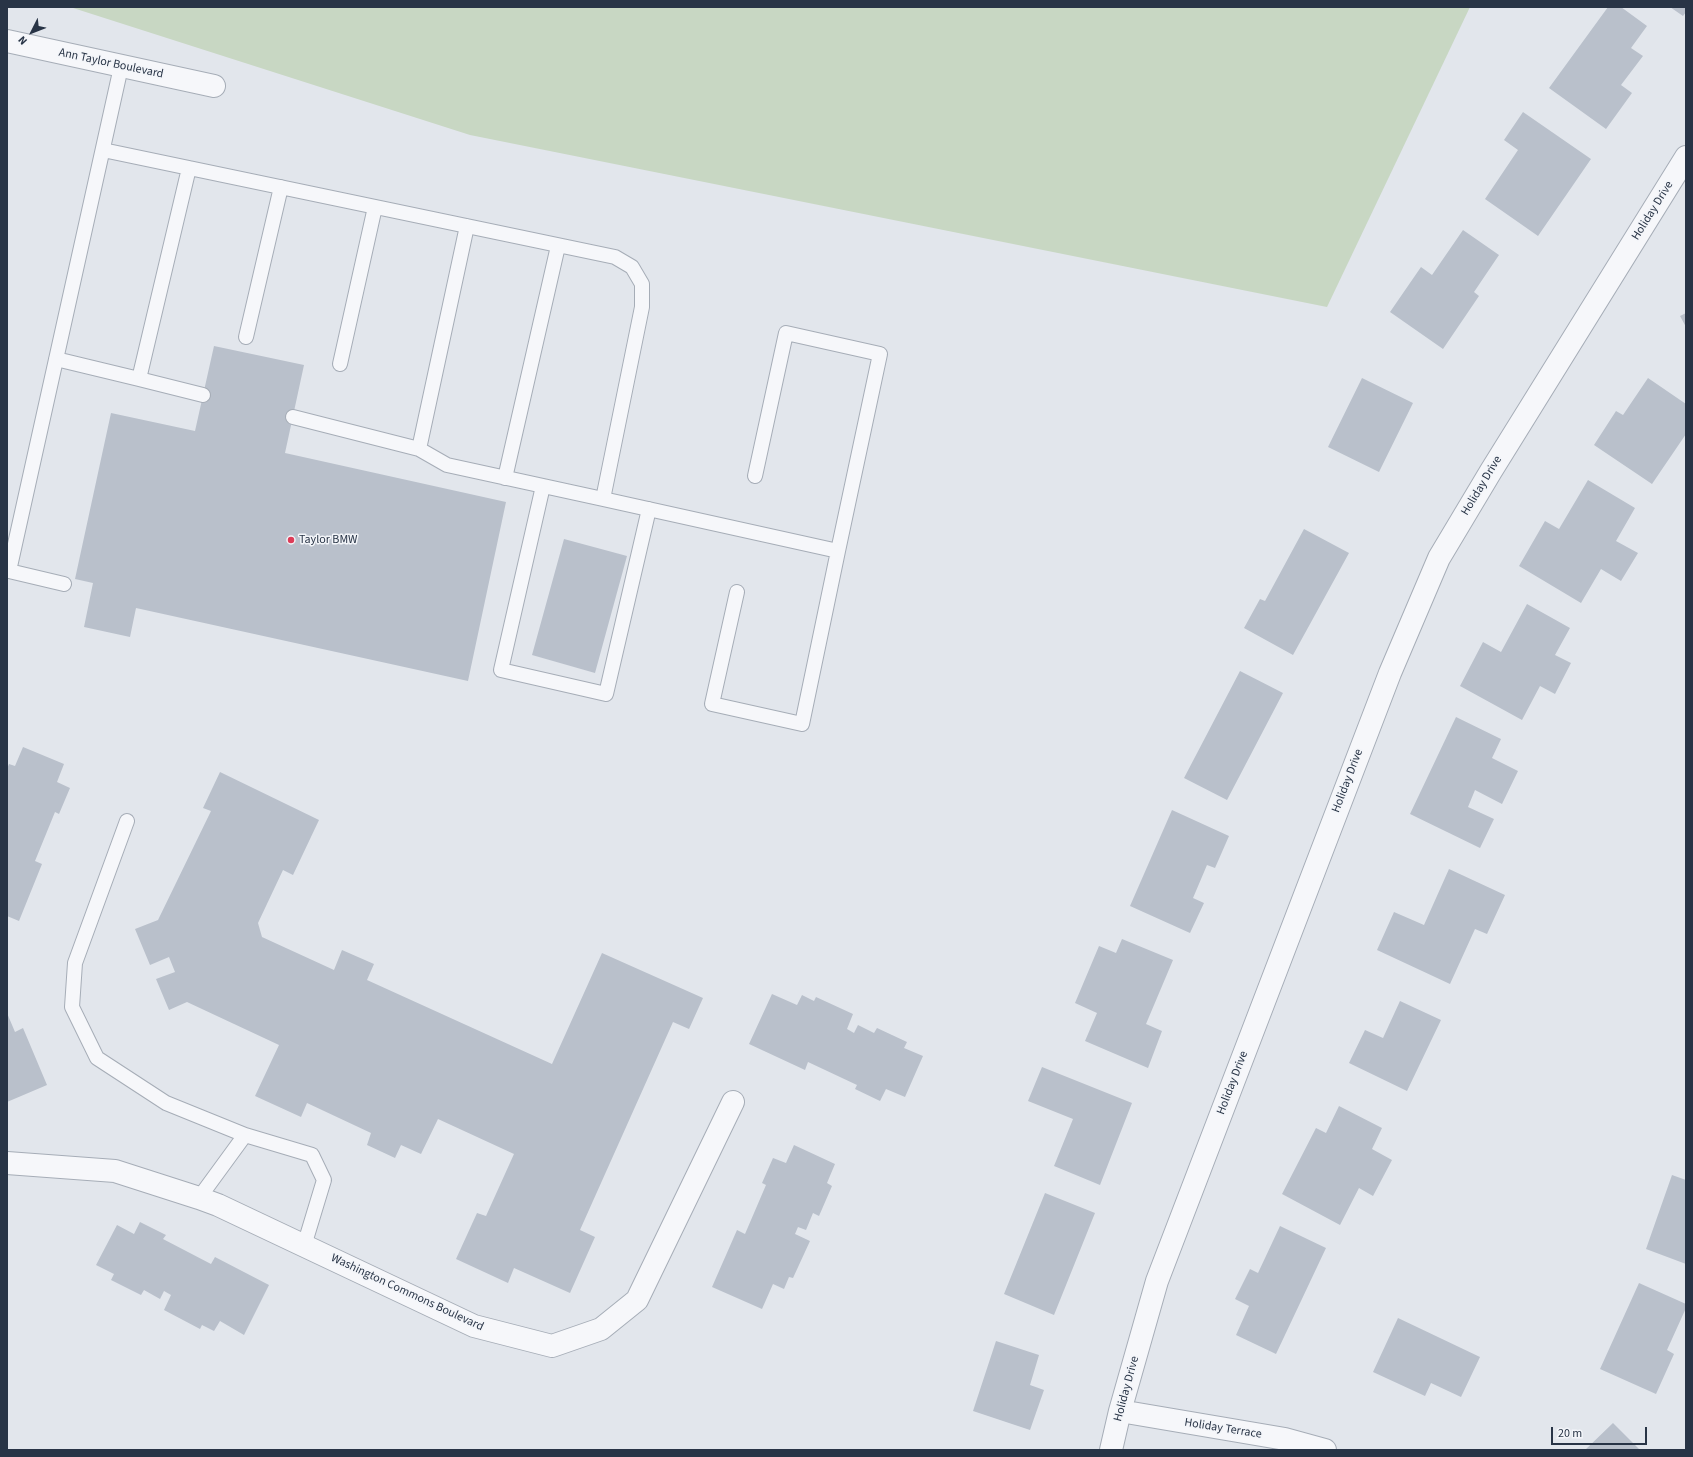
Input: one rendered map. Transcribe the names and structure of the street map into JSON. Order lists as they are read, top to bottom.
{
  "streets": {
    "street": [
      "Ann Taylor Boulevard",
      "Holiday Drive",
      "Washington Commons Boulevard",
      "Holiday Terrace"
    ]
  },
  "crossings": [
    ["Holiday Drive", "Holiday Terrace"]
  ],
  "places": ["Taylor BMW"],
  "scale_bar": "20 m",
  "north": "bottom left"
}
